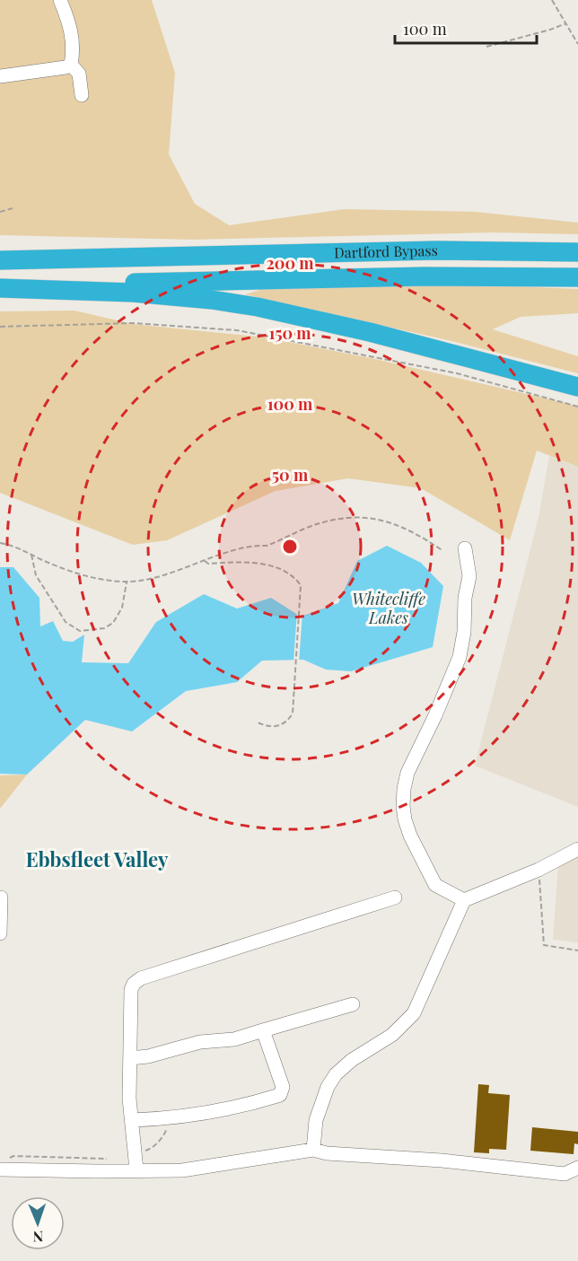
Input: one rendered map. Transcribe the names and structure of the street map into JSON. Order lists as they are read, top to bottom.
{
  "streets": {
    "highway": ["Dartford Bypass"]
  },
  "districts": ["Ebbsfleet Valley"],
  "water": ["Whitecliffe Lakes"],
  "scale_bar": "100 m",
  "north": "bottom",
  "rings": [
    "200 m",
    "150 m",
    "100 m",
    "50 m"
  ]
}
